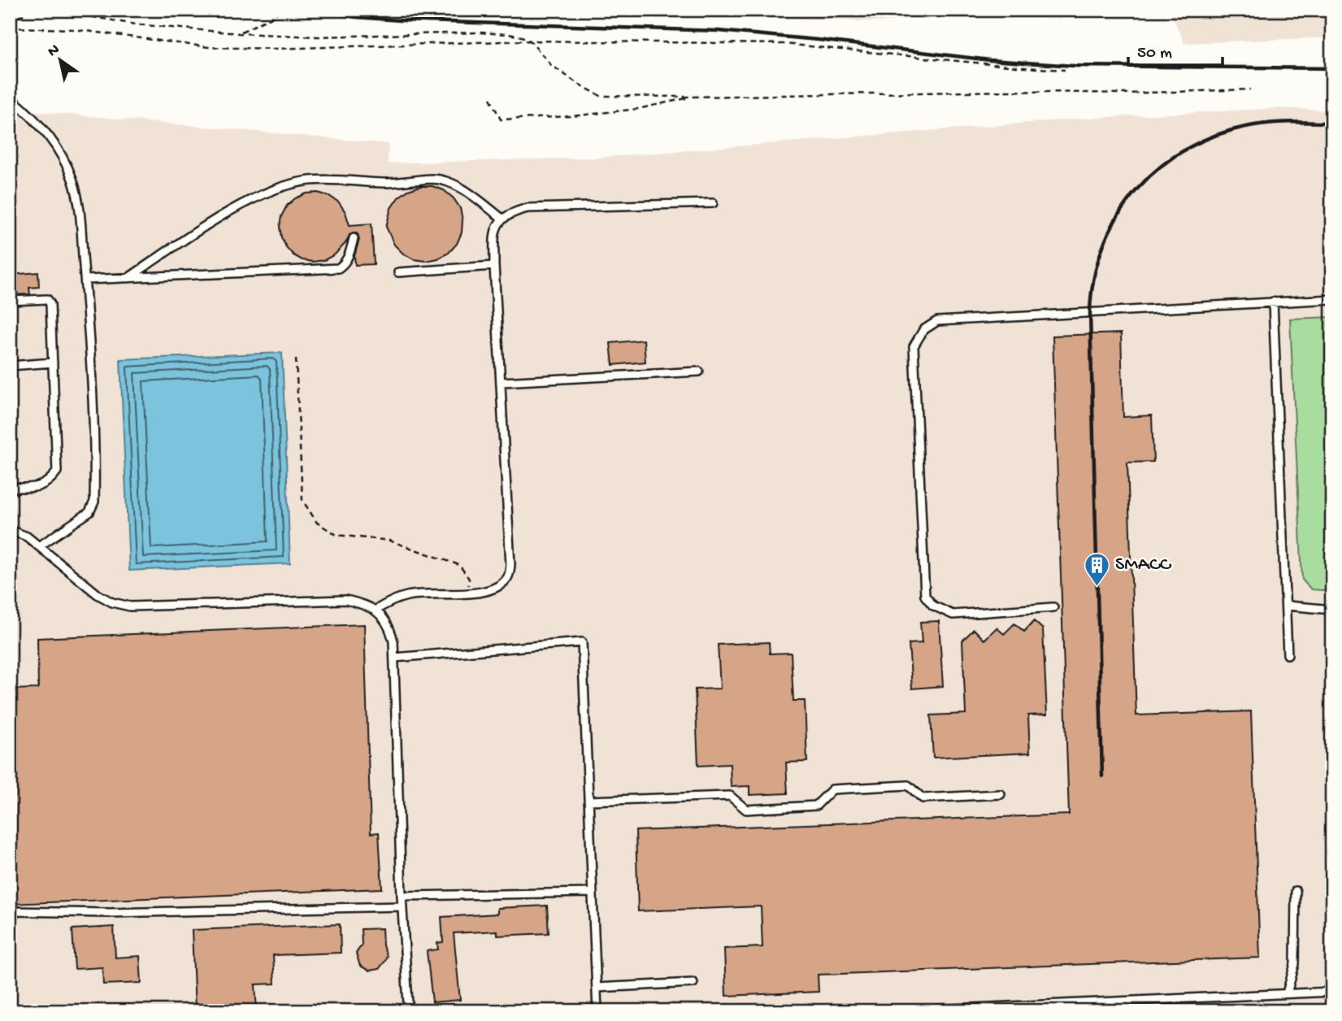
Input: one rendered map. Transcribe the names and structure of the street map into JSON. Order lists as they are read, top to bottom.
{
  "places": {
    "building": ["SMACC"]
  },
  "scale_bar": "50 m",
  "north": "top left"
}
